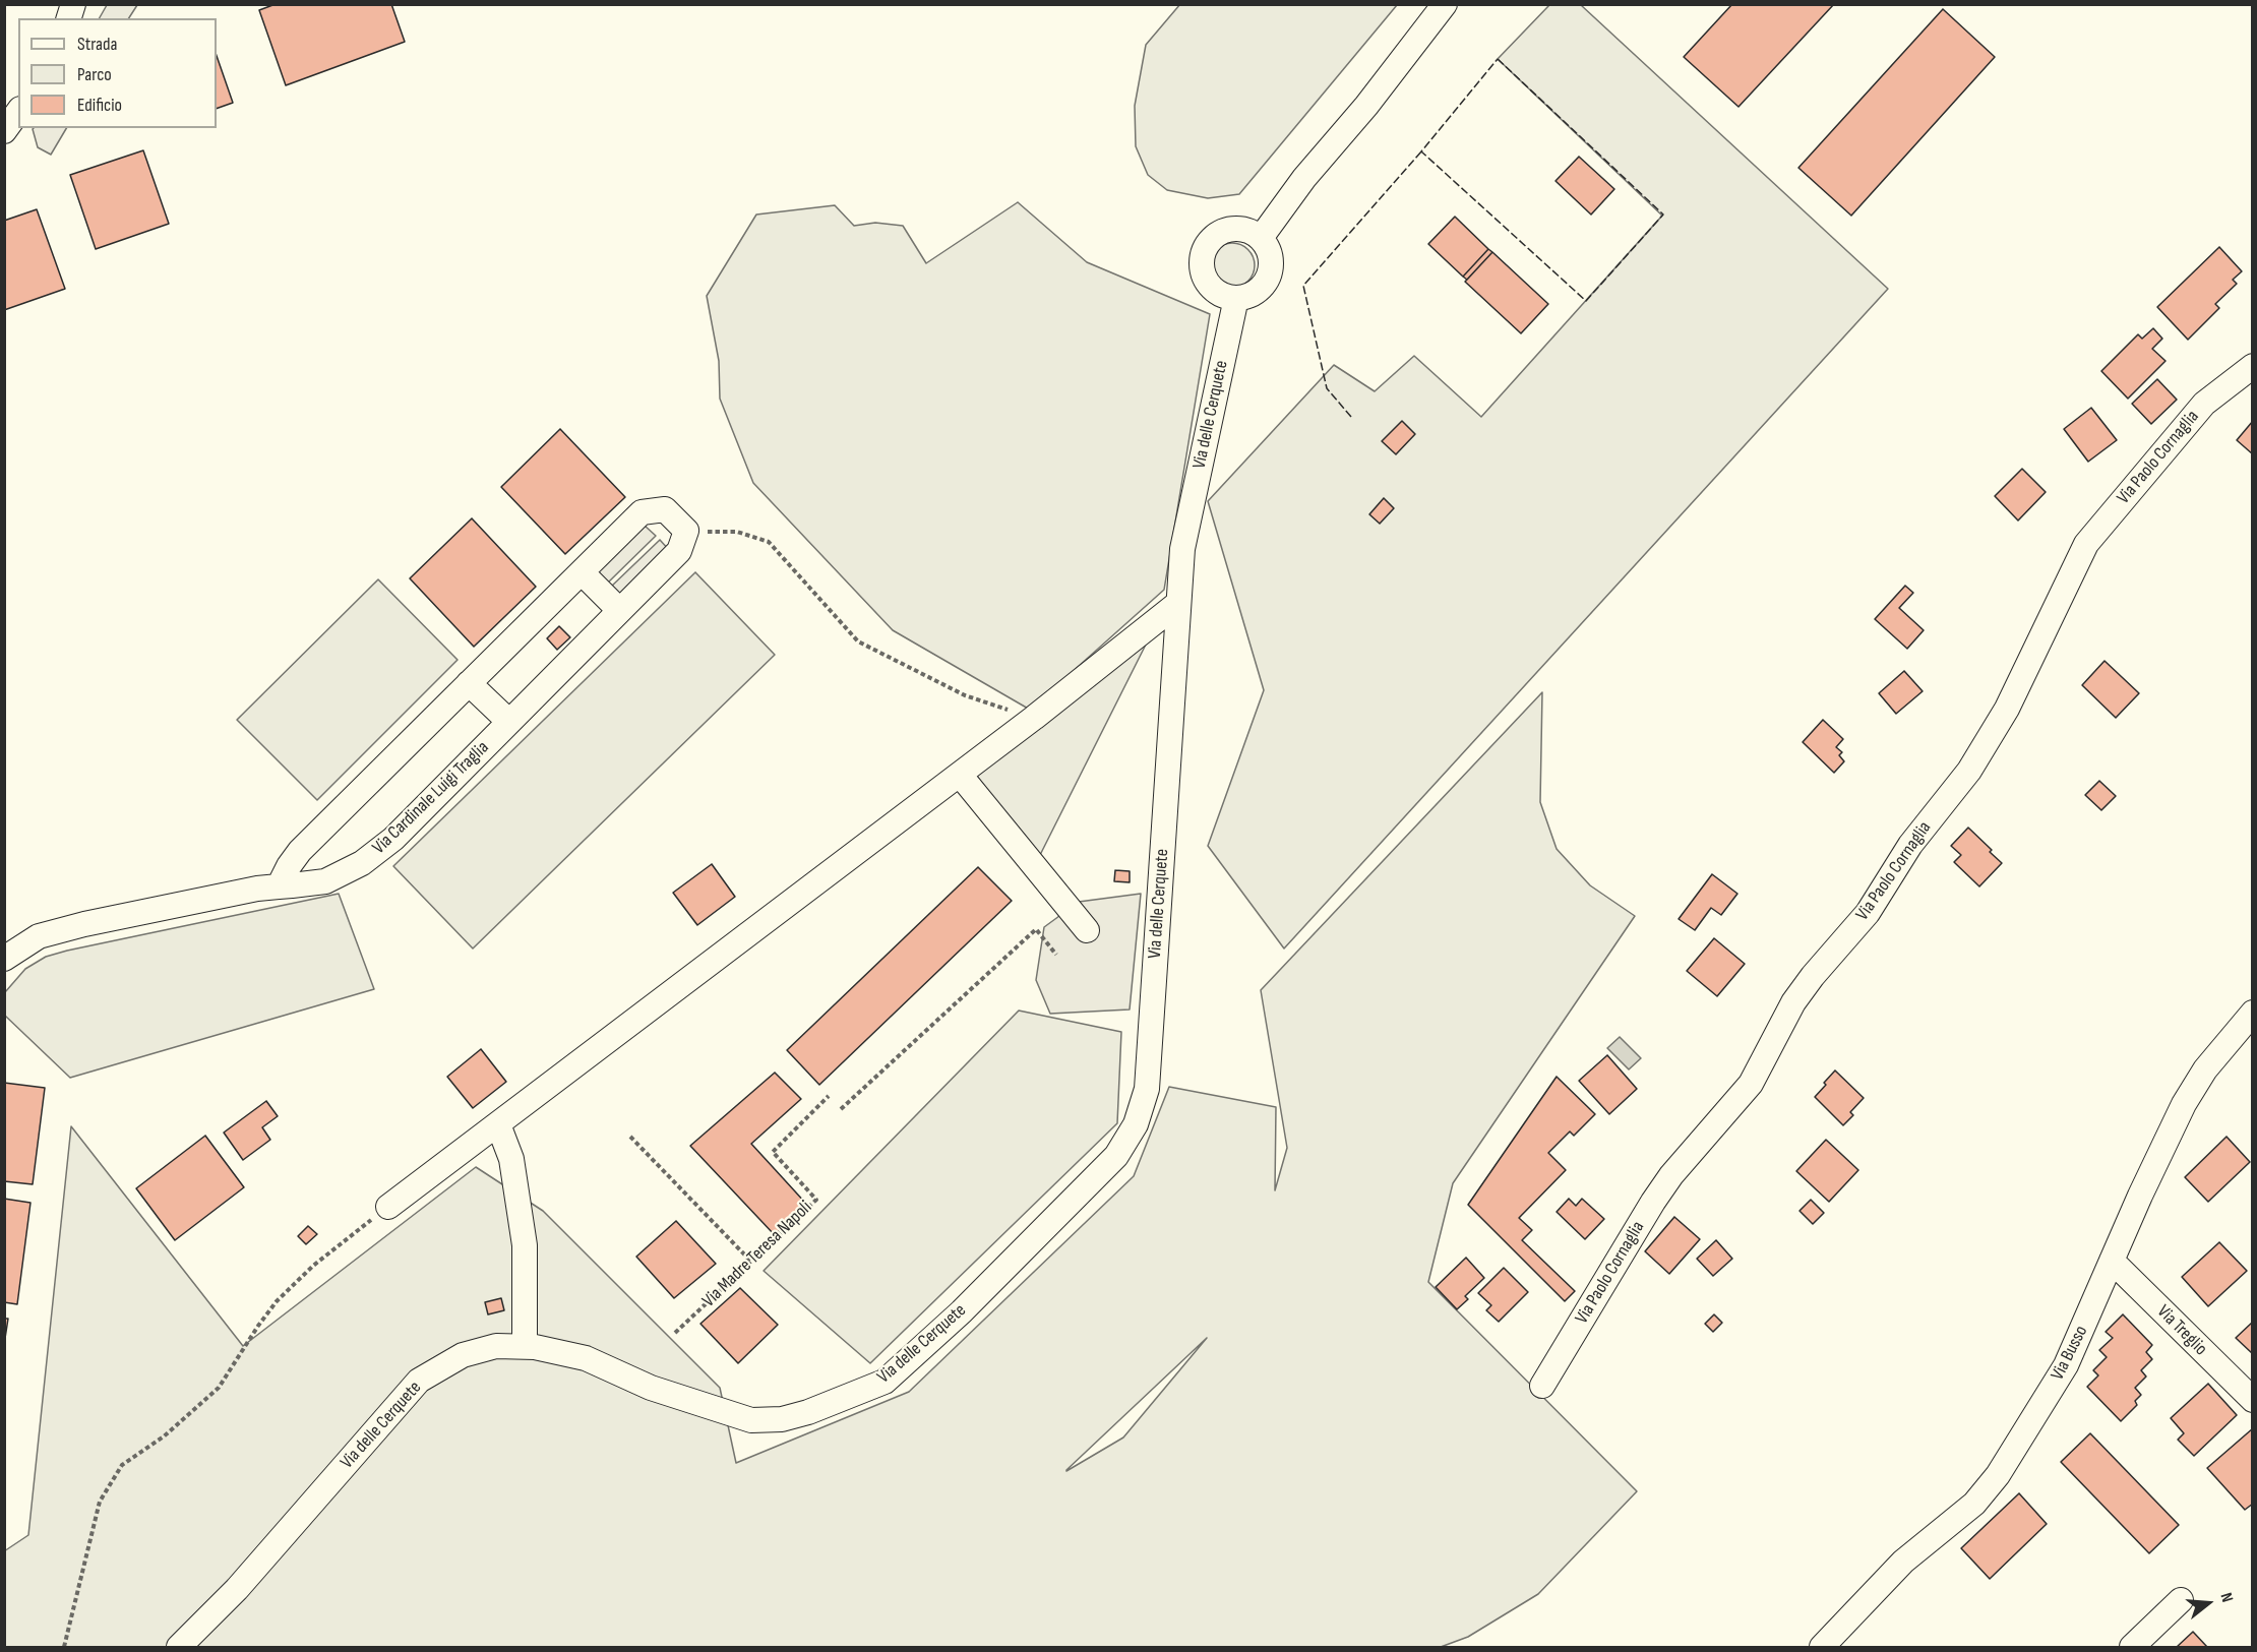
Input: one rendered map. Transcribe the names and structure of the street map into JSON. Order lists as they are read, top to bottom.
{
  "streets": {
    "street": [
      "Via delle Cerquete",
      "Via Paolo Cornaglia",
      "Via Cardinale Luigi Traglia",
      "Via Treglio",
      "Via Busso"
    ],
    "path": ["Via Madre Teresa Napoli"]
  },
  "crossings": [
    ["Via Treglio", "Via Busso"]
  ],
  "legend": ["Strada", "Parco", "Edificio"],
  "north": "right"
}
